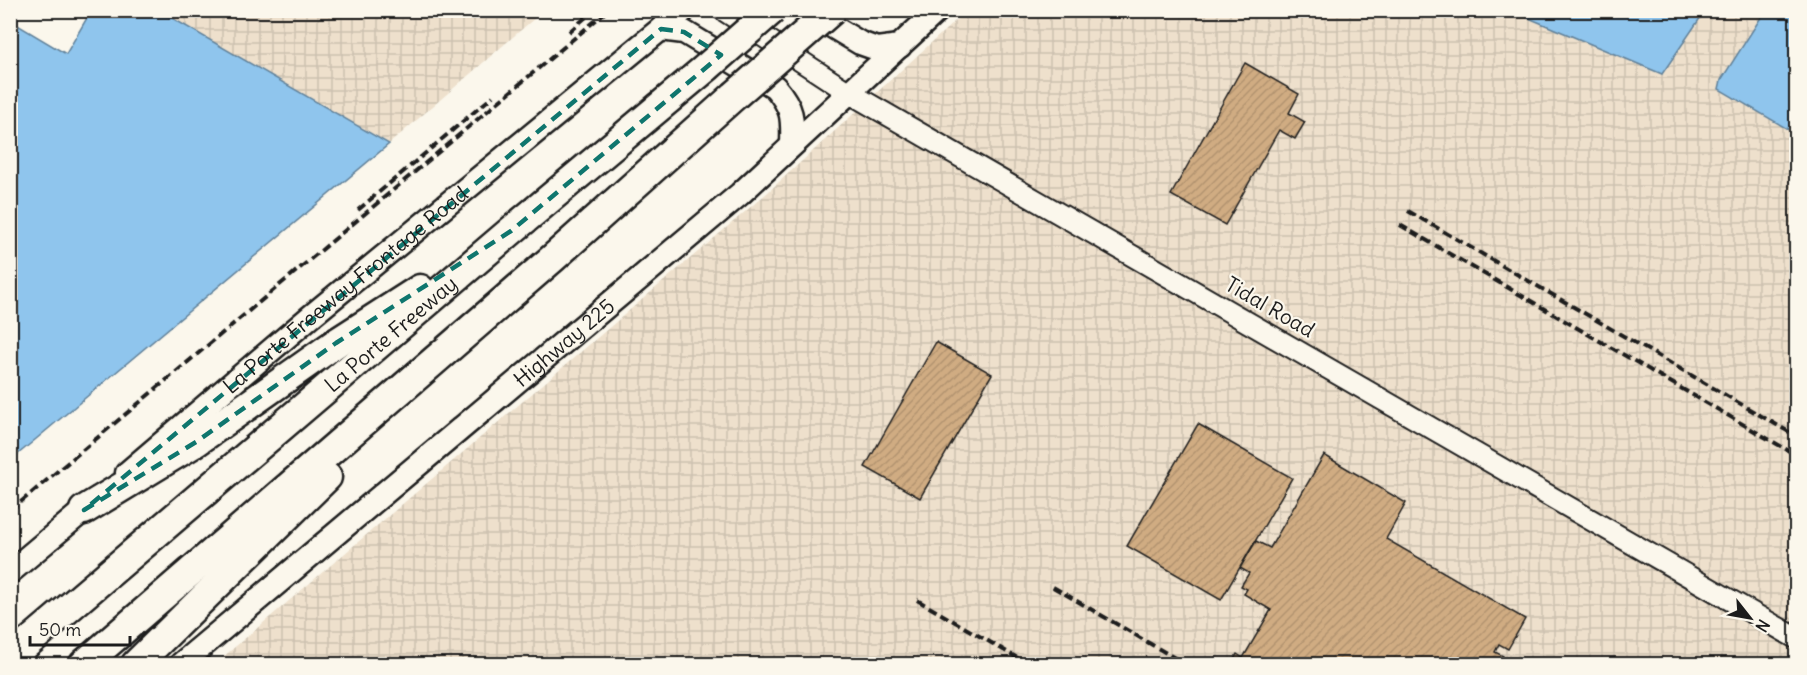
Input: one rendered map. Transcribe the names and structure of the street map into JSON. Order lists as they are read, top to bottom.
{
  "streets": {
    "highway": ["La Porte Freeway"],
    "main road": ["La Porte Freeway Frontage Road", "Highway 225"],
    "street": ["Tidal Road"]
  },
  "crossings": [
    ["Tidal Road", "Highway 225"]
  ],
  "scale_bar": "50 m",
  "north": "bottom right"
}
